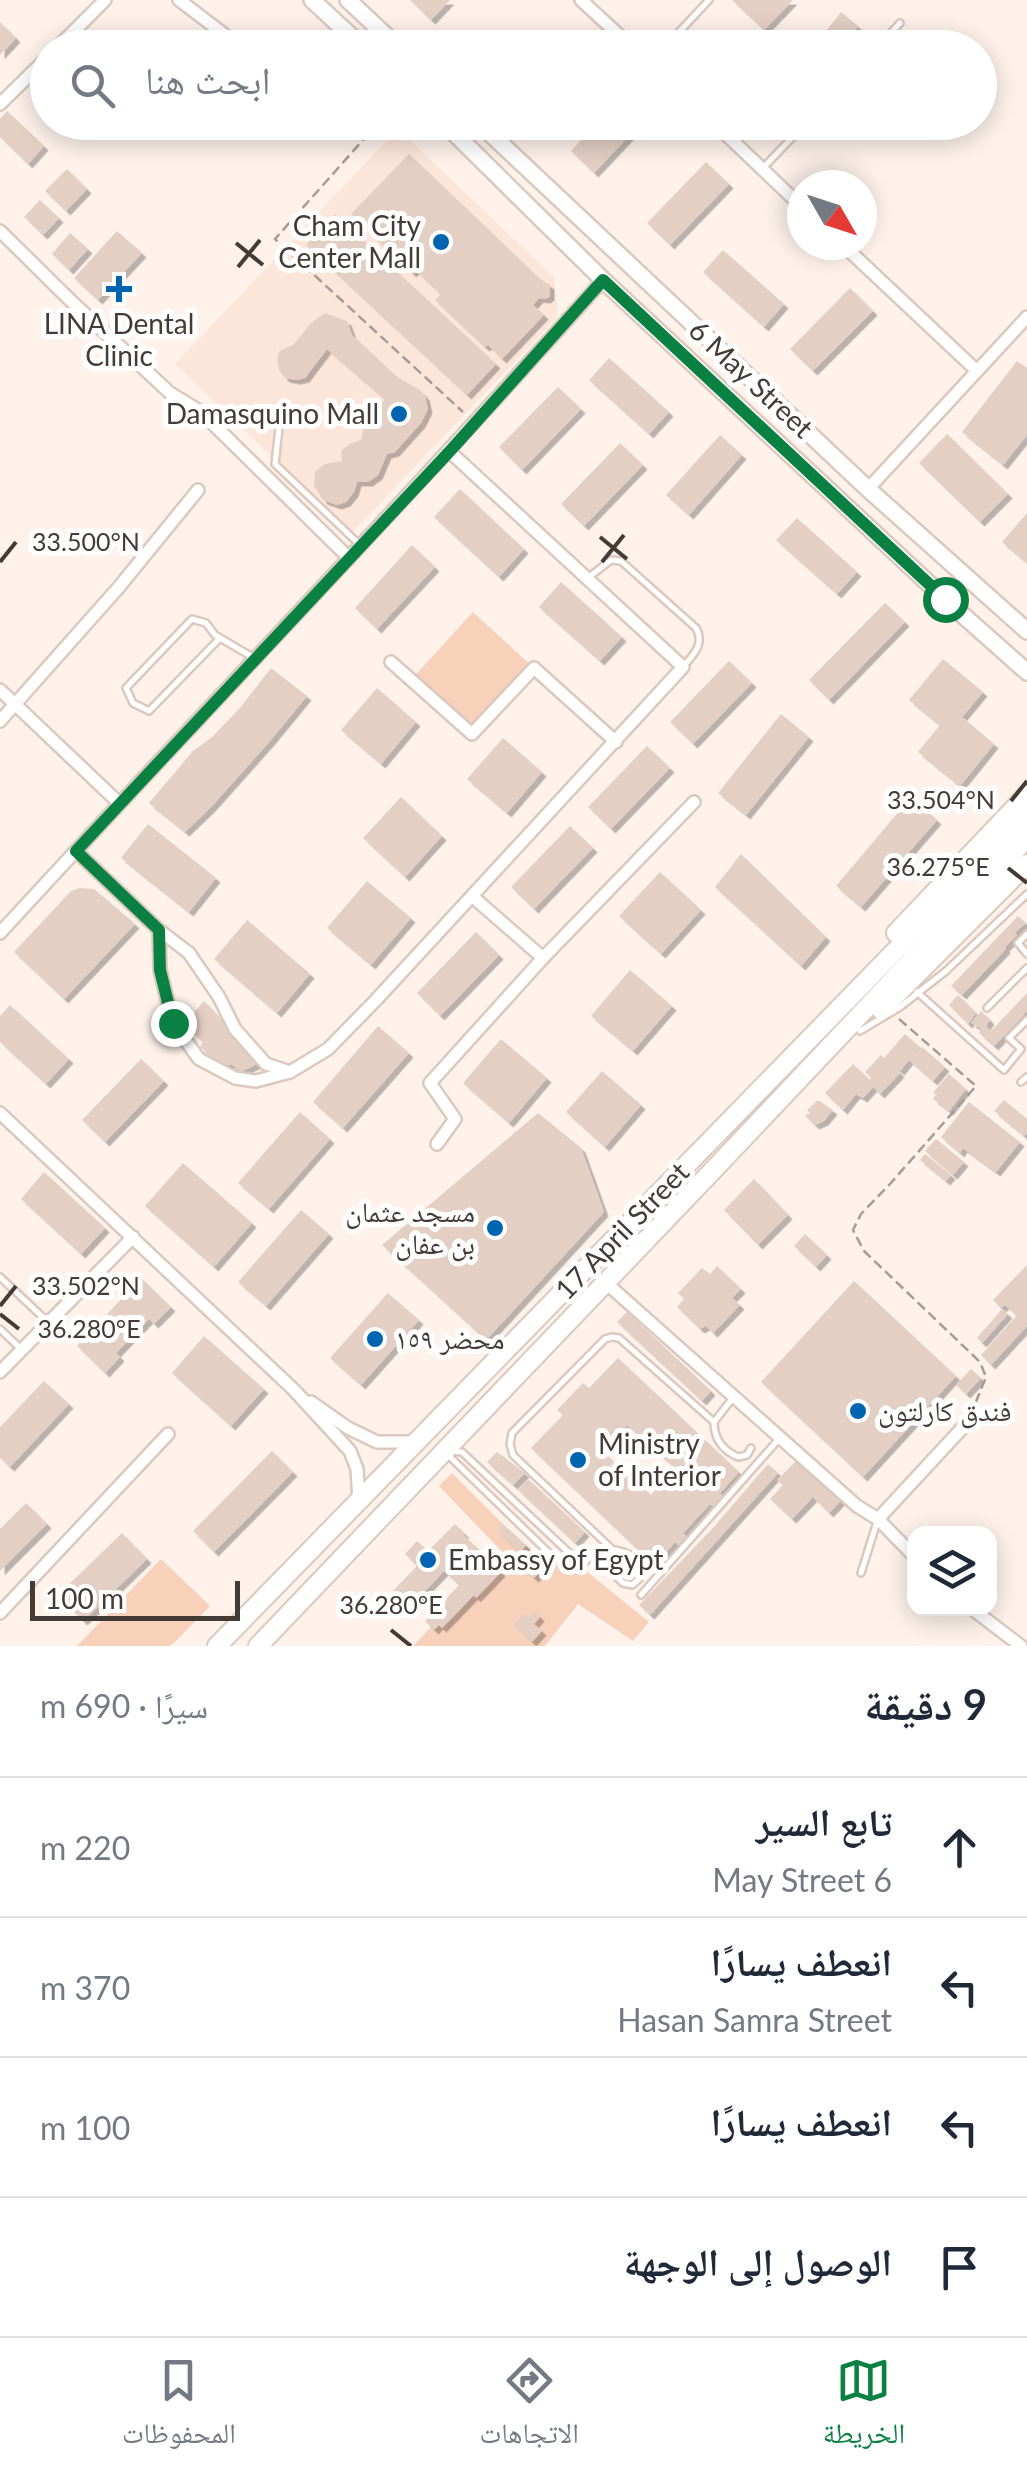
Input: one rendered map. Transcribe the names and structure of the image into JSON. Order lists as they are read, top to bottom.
{
  "streets": {
    "main road": ["6 May Street", "17 April Street"]
  },
  "places": {
    "other": [
      "Cham City Center Mall",
      "Damasquino Mall",
      "مسجد عثمان بن عفان",
      "محضر ١٥٩",
      "فندق كارلتون",
      "Ministry of Interior",
      "Embassy of Egypt"
    ],
    "health": ["LINA Dental Clinic"]
  },
  "scale_bar": "100 m",
  "north": "bottom right",
  "page": {
    "search": "ابحث هنا",
    "scale": "100 m",
    "heading": ["9 دقيقة", "سيرًا · 690 m"],
    "list": [
      ["تابع السير", "6 May Street", "220 m"],
      ["انعطف يسارًا", "Hasan Samra Street", "370 m"],
      ["انعطف يسارًا", "100 m"],
      "الوصول إلى الوجهة"
    ],
    "nav": ["الخريطة", "الاتجاهات", "المحفوظات"]
  },
  "coordinates": [
    "33.500°N",
    "33.504°N",
    "36.275°E",
    "33.502°N",
    "36.280°E"
  ]
}
